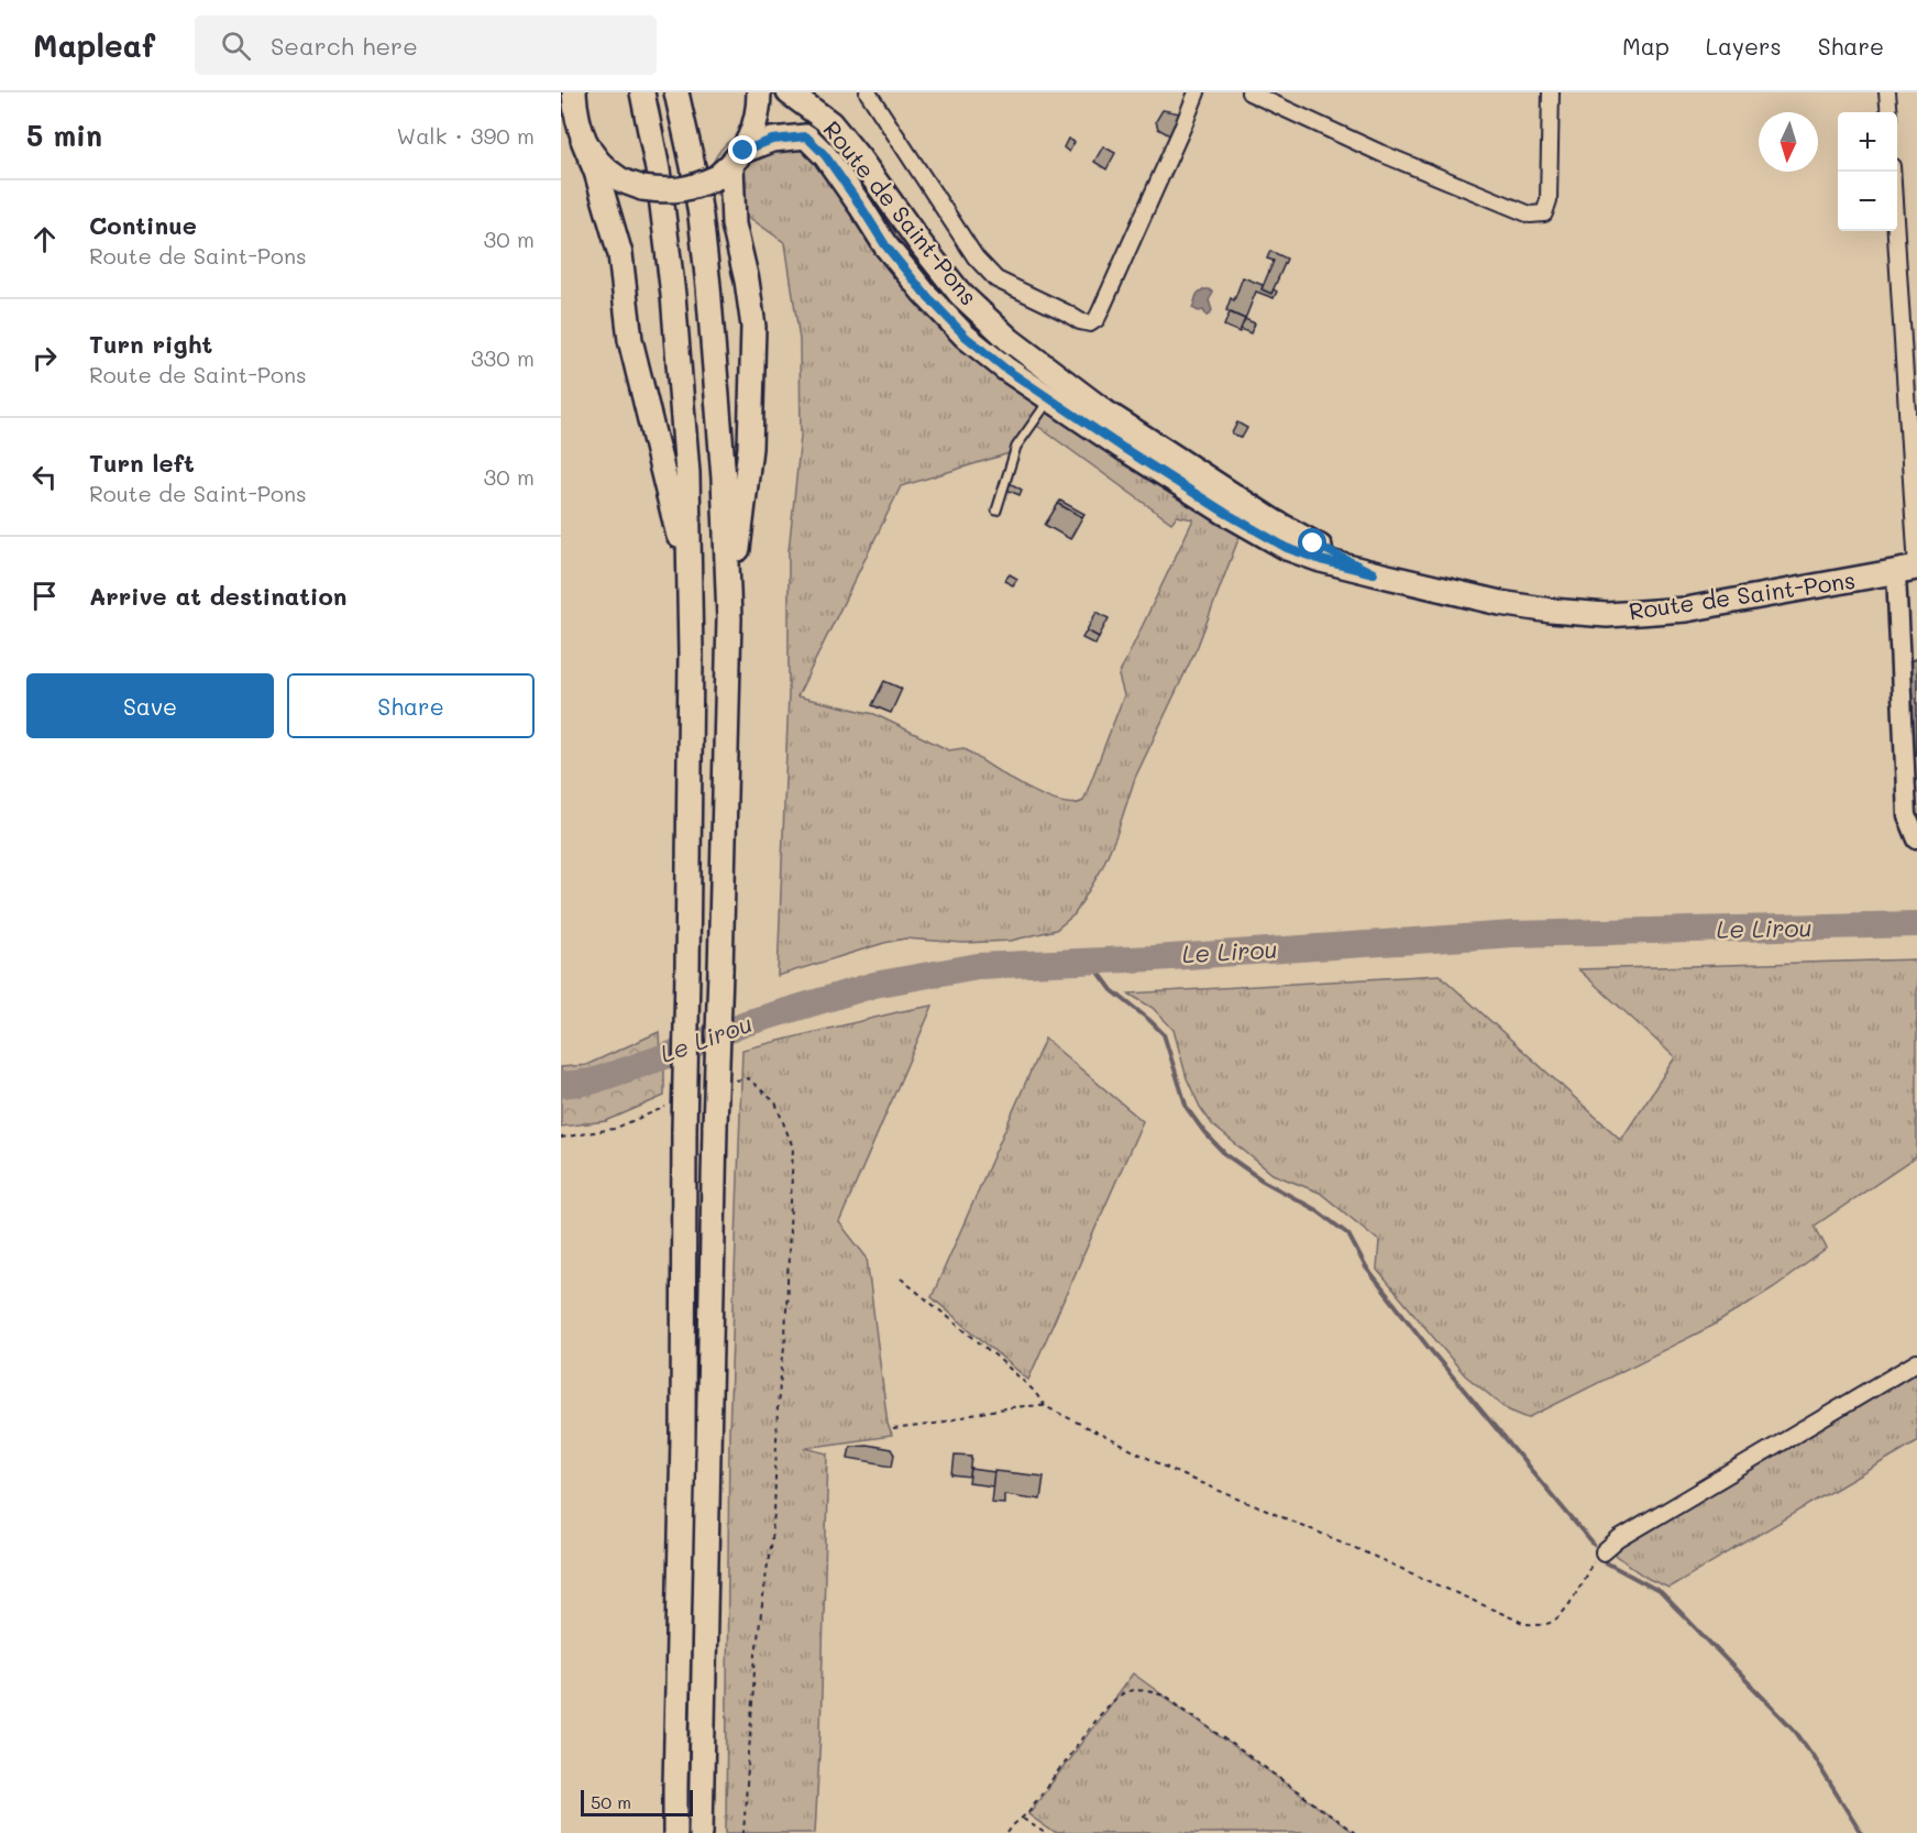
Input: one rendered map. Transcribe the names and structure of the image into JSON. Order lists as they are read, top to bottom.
{
  "streets": {
    "main road": ["Route de Saint-Pons"]
  },
  "water": ["Le Lirou"],
  "scale_bar": "50 m",
  "north": "bottom",
  "page": {
    "header": "Mapleaf",
    "search": "Search here",
    "nav": ["Map", "Layers", "Share"],
    "heading": ["5 min", "Walk · 390 m"],
    "map_buttons": ["+", "−"],
    "list": [
      ["Continue", "Route de Saint-Pons", "30 m"],
      ["Turn right", "Route de Saint-Pons", "330 m"],
      ["Turn left", "Route de Saint-Pons", "30 m"],
      "Arrive at destination"
    ],
    "buttons": ["Save", "Share"],
    "scale": "50 m"
  }
}
